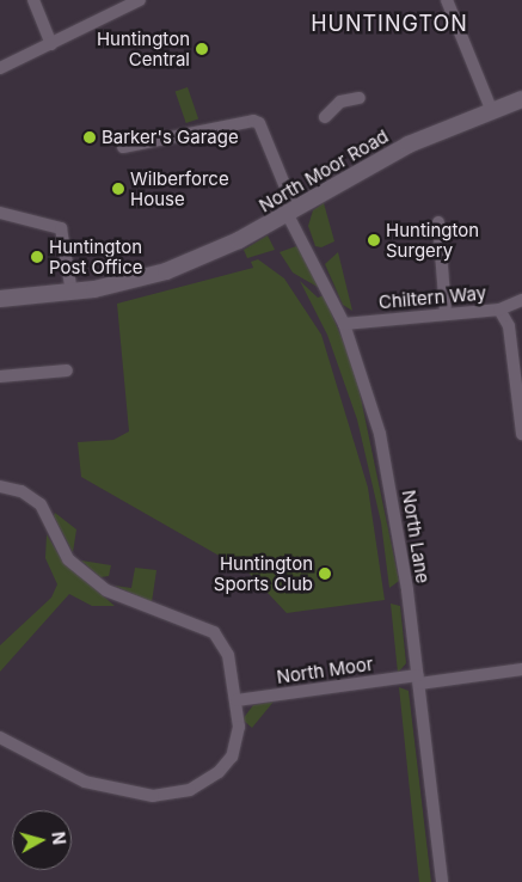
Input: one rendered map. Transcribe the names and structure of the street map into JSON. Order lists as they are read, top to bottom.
{
  "streets": {
    "street": [
      "North Moor Road",
      "Chiltern Way",
      "North Lane",
      "North Moor"
    ]
  },
  "crossings": [
    ["North Moor Road", "North Lane"],
    ["Chiltern Way", "North Lane"],
    ["North Lane", "North Moor"]
  ],
  "districts": ["HUNTINGTON"],
  "places": [
    "Huntington Central",
    "Barker's Garage",
    "Wilberforce House",
    "Huntington Surgery",
    "Huntington Post Office",
    "Huntington Sports Club"
  ],
  "north": "right"
}
